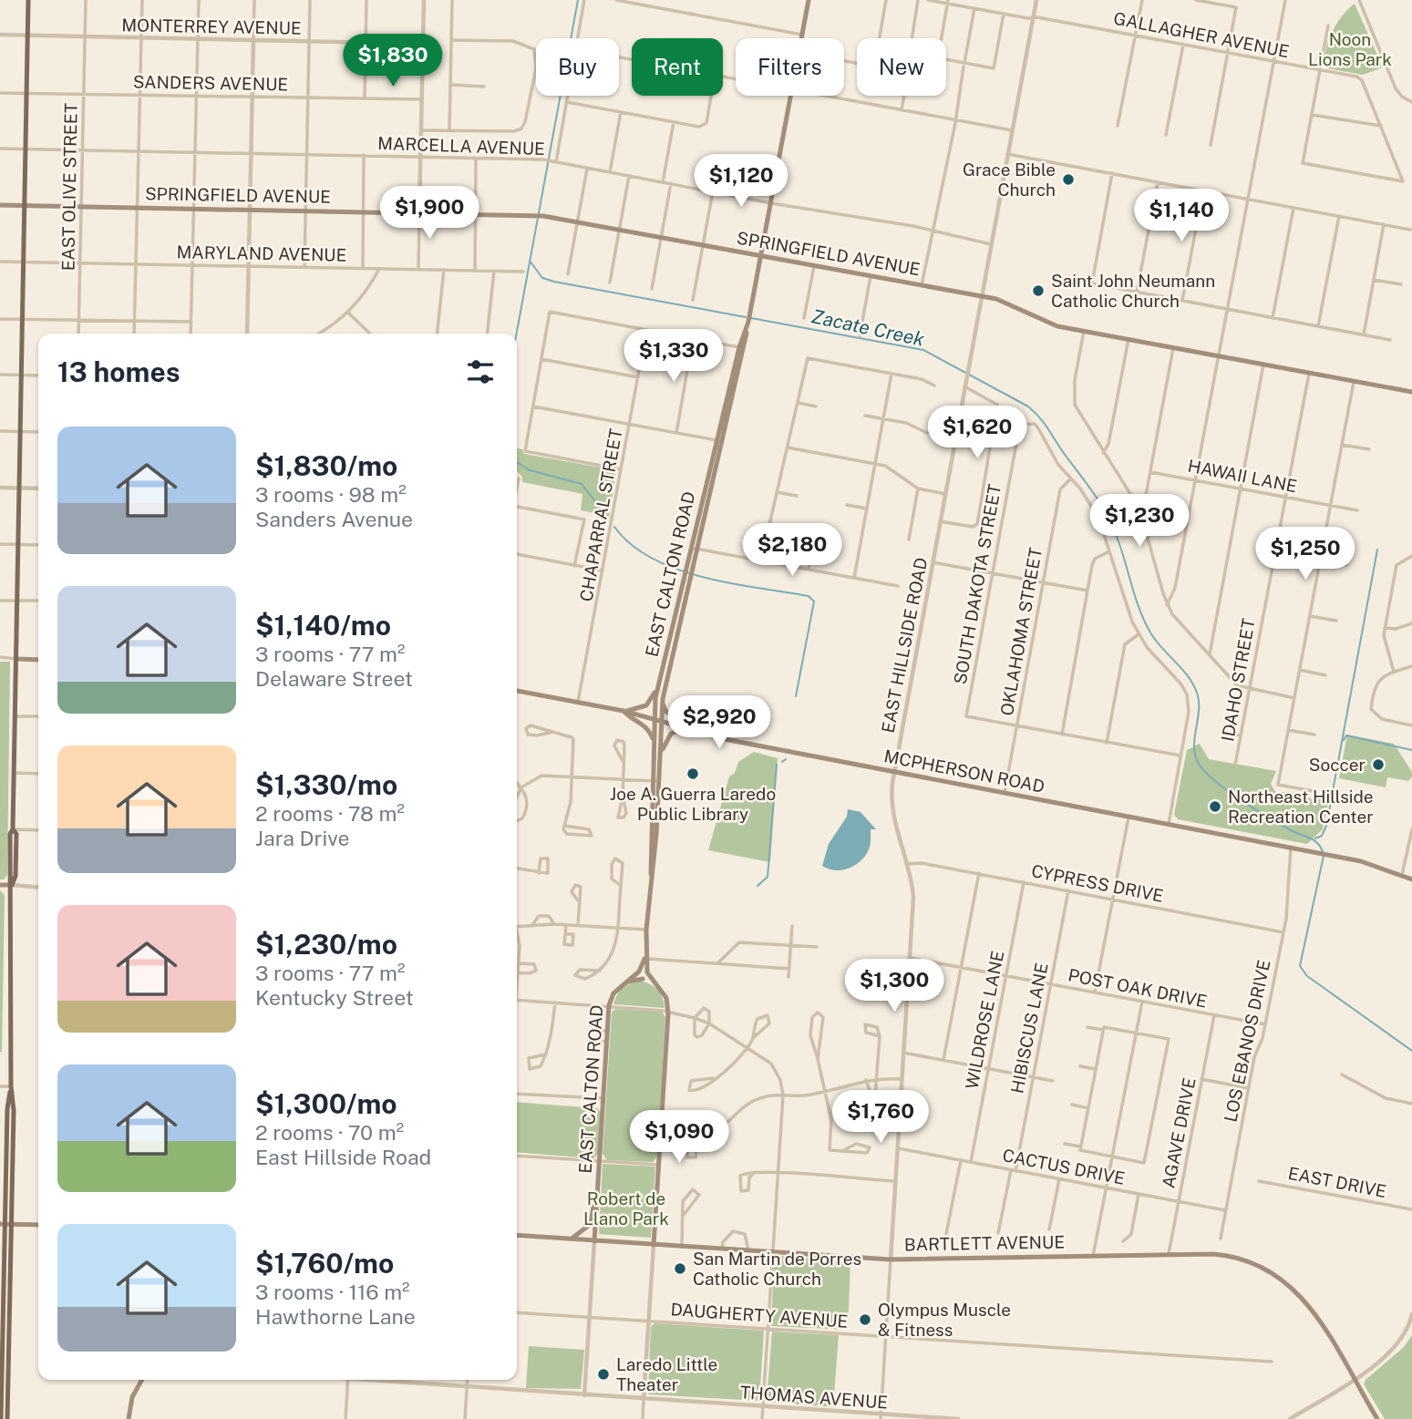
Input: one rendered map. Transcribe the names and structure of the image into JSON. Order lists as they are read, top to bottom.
{
  "streets": {
    "main road": [
      "SPRINGFIELD AVENUE",
      "EAST CALTON ROAD",
      "MCPHERSON ROAD",
      "BARTLETT AVENUE"
    ],
    "street": [
      "MONTERREY AVENUE",
      "GALLAGHER AVENUE",
      "SANDERS AVENUE",
      "MARCELLA AVENUE",
      "EAST OLIVE STREET",
      "MARYLAND AVENUE",
      "HAWAII LANE",
      "CHAPARRAL STREET",
      "SOUTH DAKOTA STREET",
      "OKLAHOMA STREET",
      "EAST HILLSIDE ROAD",
      "IDAHO STREET",
      "CYPRESS DRIVE",
      "POST OAK DRIVE",
      "WILDROSE LANE",
      "HIBISCUS LANE",
      "LOS EBANOS DRIVE",
      "AGAVE DRIVE",
      "CACTUS DRIVE",
      "EAST DRIVE",
      "DAUGHERTY AVENUE",
      "THOMAS AVENUE"
    ]
  },
  "crossings": [
    ["MONTERREY AVENUE", "EAST OLIVE STREET"],
    ["GALLAGHER AVENUE", "EAST HILLSIDE ROAD"],
    ["SANDERS AVENUE", "EAST OLIVE STREET"],
    ["MARCELLA AVENUE", "EAST OLIVE STREET"],
    ["MARCELLA AVENUE", "EAST CALTON ROAD"],
    ["MARCELLA AVENUE", "EAST HILLSIDE ROAD"],
    ["EAST OLIVE STREET", "SPRINGFIELD AVENUE"],
    ["EAST OLIVE STREET", "MARYLAND AVENUE"],
    ["SPRINGFIELD AVENUE", "EAST CALTON ROAD"],
    ["SPRINGFIELD AVENUE", "EAST HILLSIDE ROAD"],
    ["SPRINGFIELD AVENUE", "IDAHO STREET"],
    ["HAWAII LANE", "IDAHO STREET"],
    ["CHAPARRAL STREET", "MCPHERSON ROAD"],
    ["EAST CALTON ROAD", "MCPHERSON ROAD"],
    ["EAST CALTON ROAD", "BARTLETT AVENUE"],
    ["EAST CALTON ROAD", "DAUGHERTY AVENUE"],
    ["EAST CALTON ROAD", "THOMAS AVENUE"],
    ["SOUTH DAKOTA STREET", "OKLAHOMA STREET"],
    ["OKLAHOMA STREET", "MCPHERSON ROAD"],
    ["EAST HILLSIDE ROAD", "MCPHERSON ROAD"],
    ["EAST HILLSIDE ROAD", "CYPRESS DRIVE"],
    ["EAST HILLSIDE ROAD", "POST OAK DRIVE"],
    ["EAST HILLSIDE ROAD", "CACTUS DRIVE"],
    ["EAST HILLSIDE ROAD", "BARTLETT AVENUE"],
    ["EAST HILLSIDE ROAD", "DAUGHERTY AVENUE"],
    ["EAST HILLSIDE ROAD", "THOMAS AVENUE"],
    ["MCPHERSON ROAD", "LOS EBANOS DRIVE"],
    ["CYPRESS DRIVE", "WILDROSE LANE"],
    ["CYPRESS DRIVE", "HIBISCUS LANE"],
    ["CYPRESS DRIVE", "LOS EBANOS DRIVE"],
    ["POST OAK DRIVE", "WILDROSE LANE"],
    ["POST OAK DRIVE", "HIBISCUS LANE"],
    ["POST OAK DRIVE", "LOS EBANOS DRIVE"],
    ["POST OAK DRIVE", "AGAVE DRIVE"],
    ["WILDROSE LANE", "CACTUS DRIVE"],
    ["HIBISCUS LANE", "CACTUS DRIVE"],
    ["LOS EBANOS DRIVE", "CACTUS DRIVE"],
    ["AGAVE DRIVE", "CACTUS DRIVE"],
    ["AGAVE DRIVE", "BARTLETT AVENUE"]
  ],
  "water": ["Zacate Creek"],
  "parks": ["Noon Lions Park", "Robert de Llano Park"],
  "places": [
    "Grace Bible Church",
    "Saint John Neumann Catholic Church",
    "Soccer",
    "Joe A. Guerra Laredo Public Library",
    "Northeast Hillside Recreation Center",
    "San Martin de Porres Catholic Church",
    "Olympus Muscle & Fitness",
    "Laredo Little Theater"
  ],
  "page": {
    "price": [
      "$1,830",
      "$1,120",
      "$1,900",
      "$1,140",
      "$1,330",
      "$1,620",
      "$1,230",
      "$2,180",
      "$1,250",
      "$2,920",
      "$1,300",
      "$1,760",
      "$1,090"
    ],
    "chip": [
      "Buy",
      "Rent",
      "Filters",
      "New"
    ],
    "heading": "13 homes",
    "list": [
      {
        "name": "$1,830/mo",
        "note": "3 rooms · 98 m² · Sanders Avenue"
      },
      {
        "name": "$1,140/mo",
        "note": "3 rooms · 77 m² · Delaware Street"
      },
      {
        "name": "$1,330/mo",
        "note": "2 rooms · 78 m² · Jara Drive"
      },
      {
        "name": "$1,230/mo",
        "note": "3 rooms · 77 m² · Kentucky Street"
      },
      {
        "name": "$1,300/mo",
        "note": "2 rooms · 70 m² · East Hillside Road"
      },
      {
        "name": "$1,760/mo",
        "note": "3 rooms · 116 m² · Hawthorne Lane"
      }
    ]
  }
}
